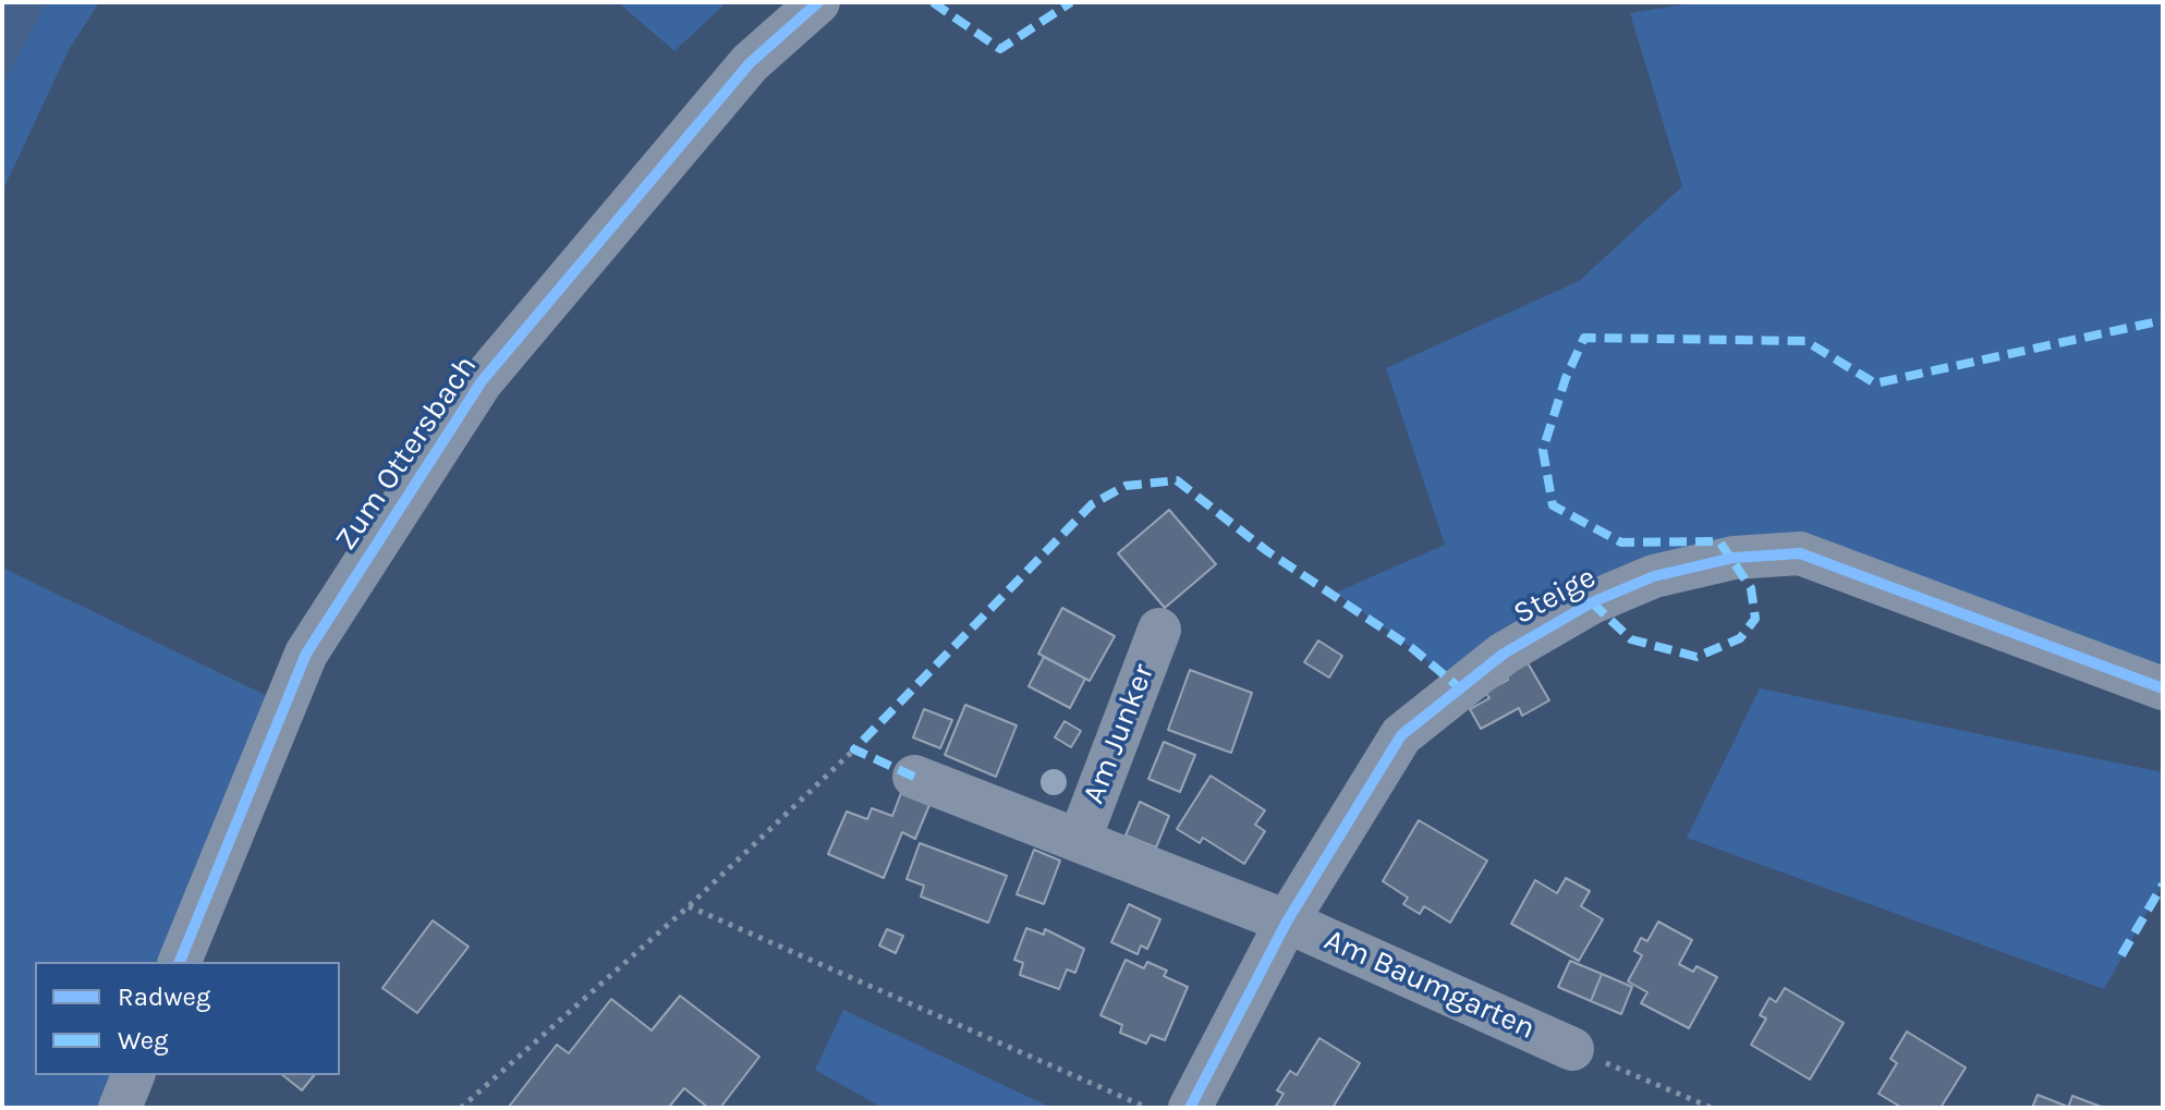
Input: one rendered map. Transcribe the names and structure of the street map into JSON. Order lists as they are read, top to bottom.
{
  "streets": {
    "street": [
      "Zum Ottersbach",
      "Steige",
      "Am Junker",
      "Am Baumgarten"
    ]
  },
  "crossings": [
    ["Steige", "Am Junker"],
    ["Steige", "Am Baumgarten"],
    ["Am Junker", "Am Baumgarten"]
  ],
  "legend": ["Radweg", "Weg"]
}
